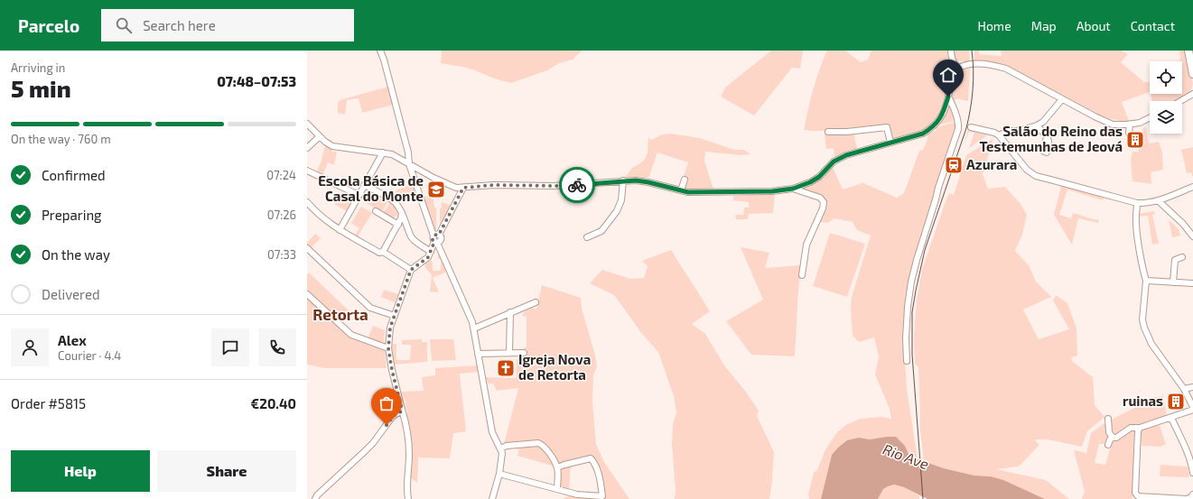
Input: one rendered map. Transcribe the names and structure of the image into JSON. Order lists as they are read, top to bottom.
{
  "districts": ["Retorta"],
  "water": ["Rio Ave"],
  "places": {
    "building": ["Salão do Reino das Testemunhas de Jeová", "ruinas"],
    "station": ["Azurara"],
    "school or university": ["Escola Básica de Casal do Monte"],
    "church": ["Igreja Nova de Retorta"]
  },
  "page": {
    "header": "Parcelo",
    "search": "Search here",
    "nav": [
      "Home",
      "Map",
      "About",
      "Contact"
    ],
    "heading": ["5 min", "Arriving in", "07:48–07:53"],
    "panel": [
      "Alex",
      "Courier · 4.4",
      "Order #5815",
      "€20.40"
    ],
    "bar": "On the way · 760 m",
    "list": [
      ["Confirmed", "07:24"],
      ["Preparing", "07:26"],
      ["On the way", "07:33"],
      "Delivered"
    ],
    "buttons": ["Help", "Share"]
  }
}
